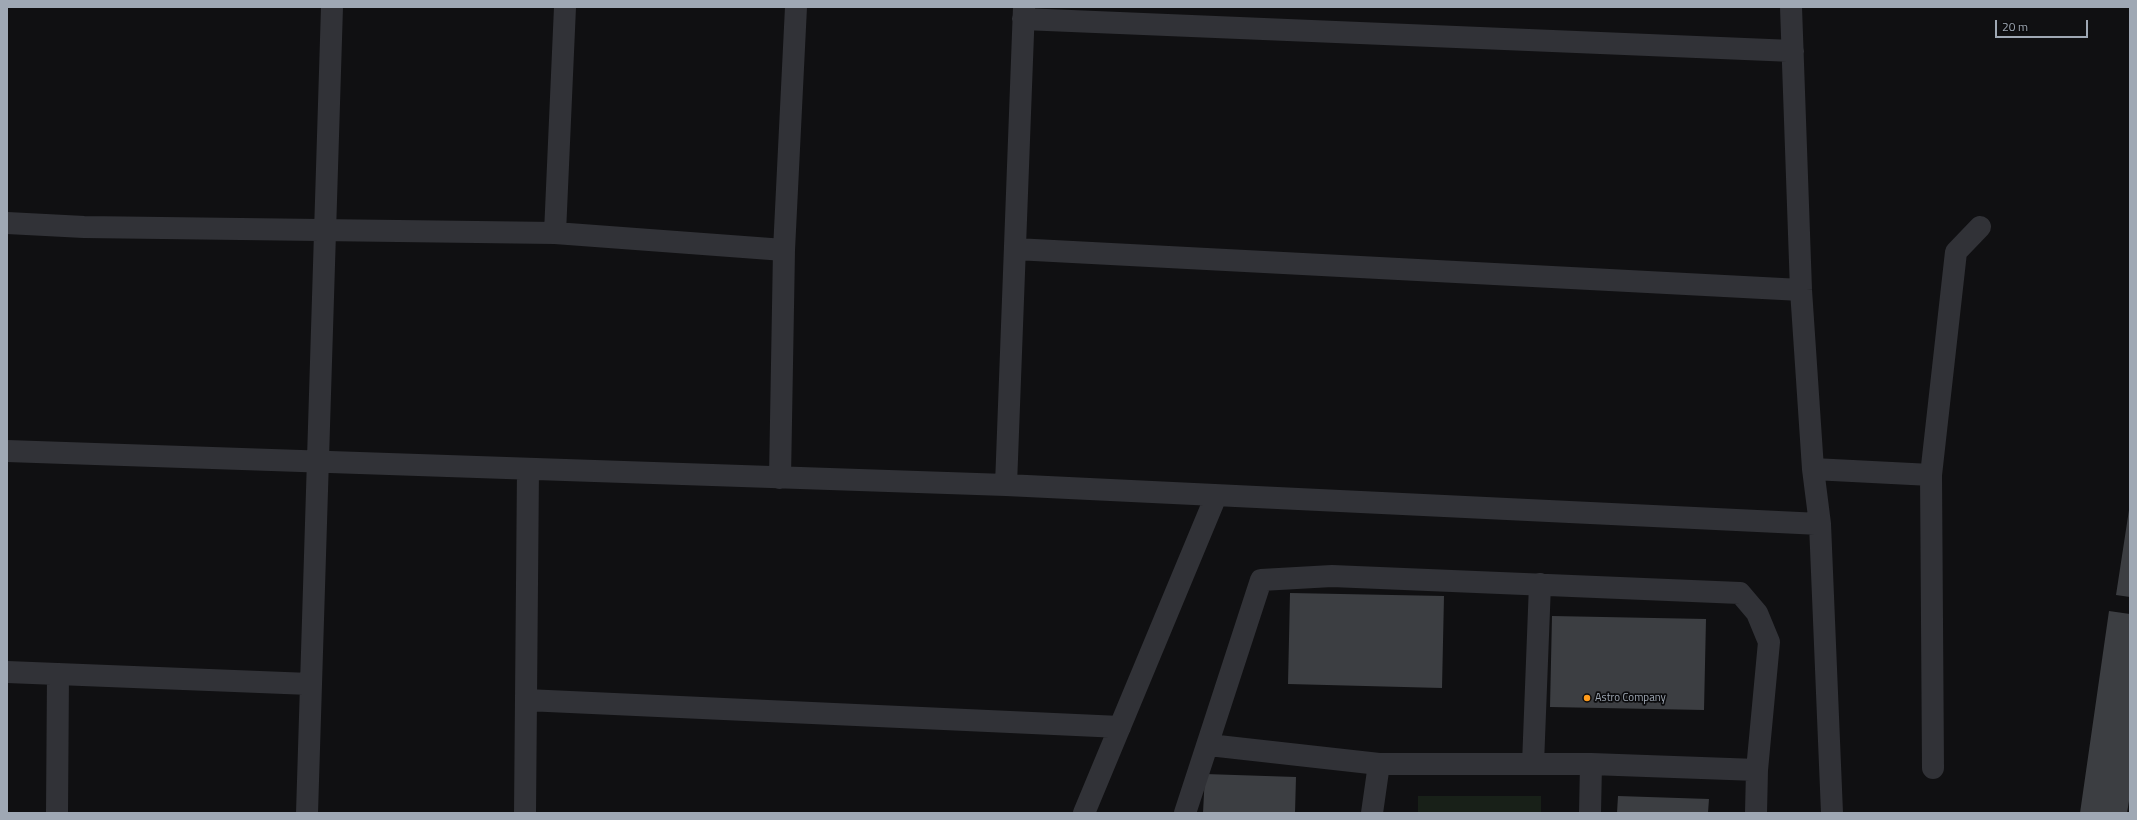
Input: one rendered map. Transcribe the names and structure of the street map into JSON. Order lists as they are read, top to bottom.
{
  "places": ["Astro Company"],
  "scale_bar": "20 m"
}
